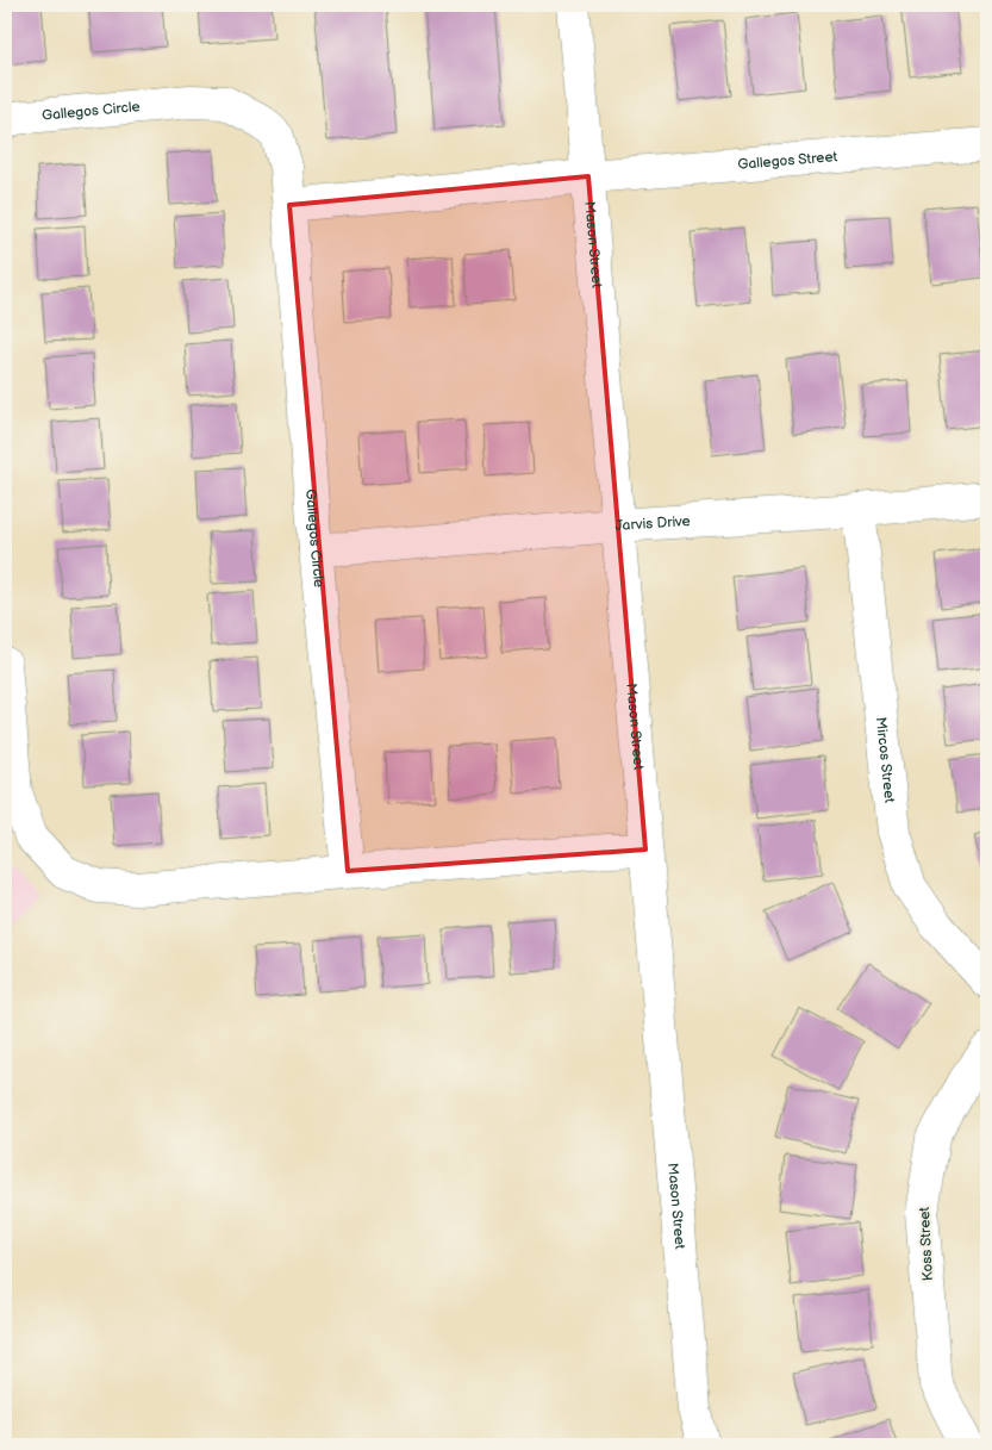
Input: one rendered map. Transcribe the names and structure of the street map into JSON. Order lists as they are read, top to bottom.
{
  "streets": {
    "street": [
      "Gallegos Circle",
      "Gallegos Street",
      "Mason Street",
      "Jarvis Drive",
      "Mircos Street",
      "Koss Street"
    ]
  },
  "crossings": [
    ["Gallegos Circle", "Jarvis Drive"],
    ["Gallegos Street", "Mason Street"],
    ["Mason Street", "Jarvis Drive"],
    ["Jarvis Drive", "Mircos Street"]
  ]
}
